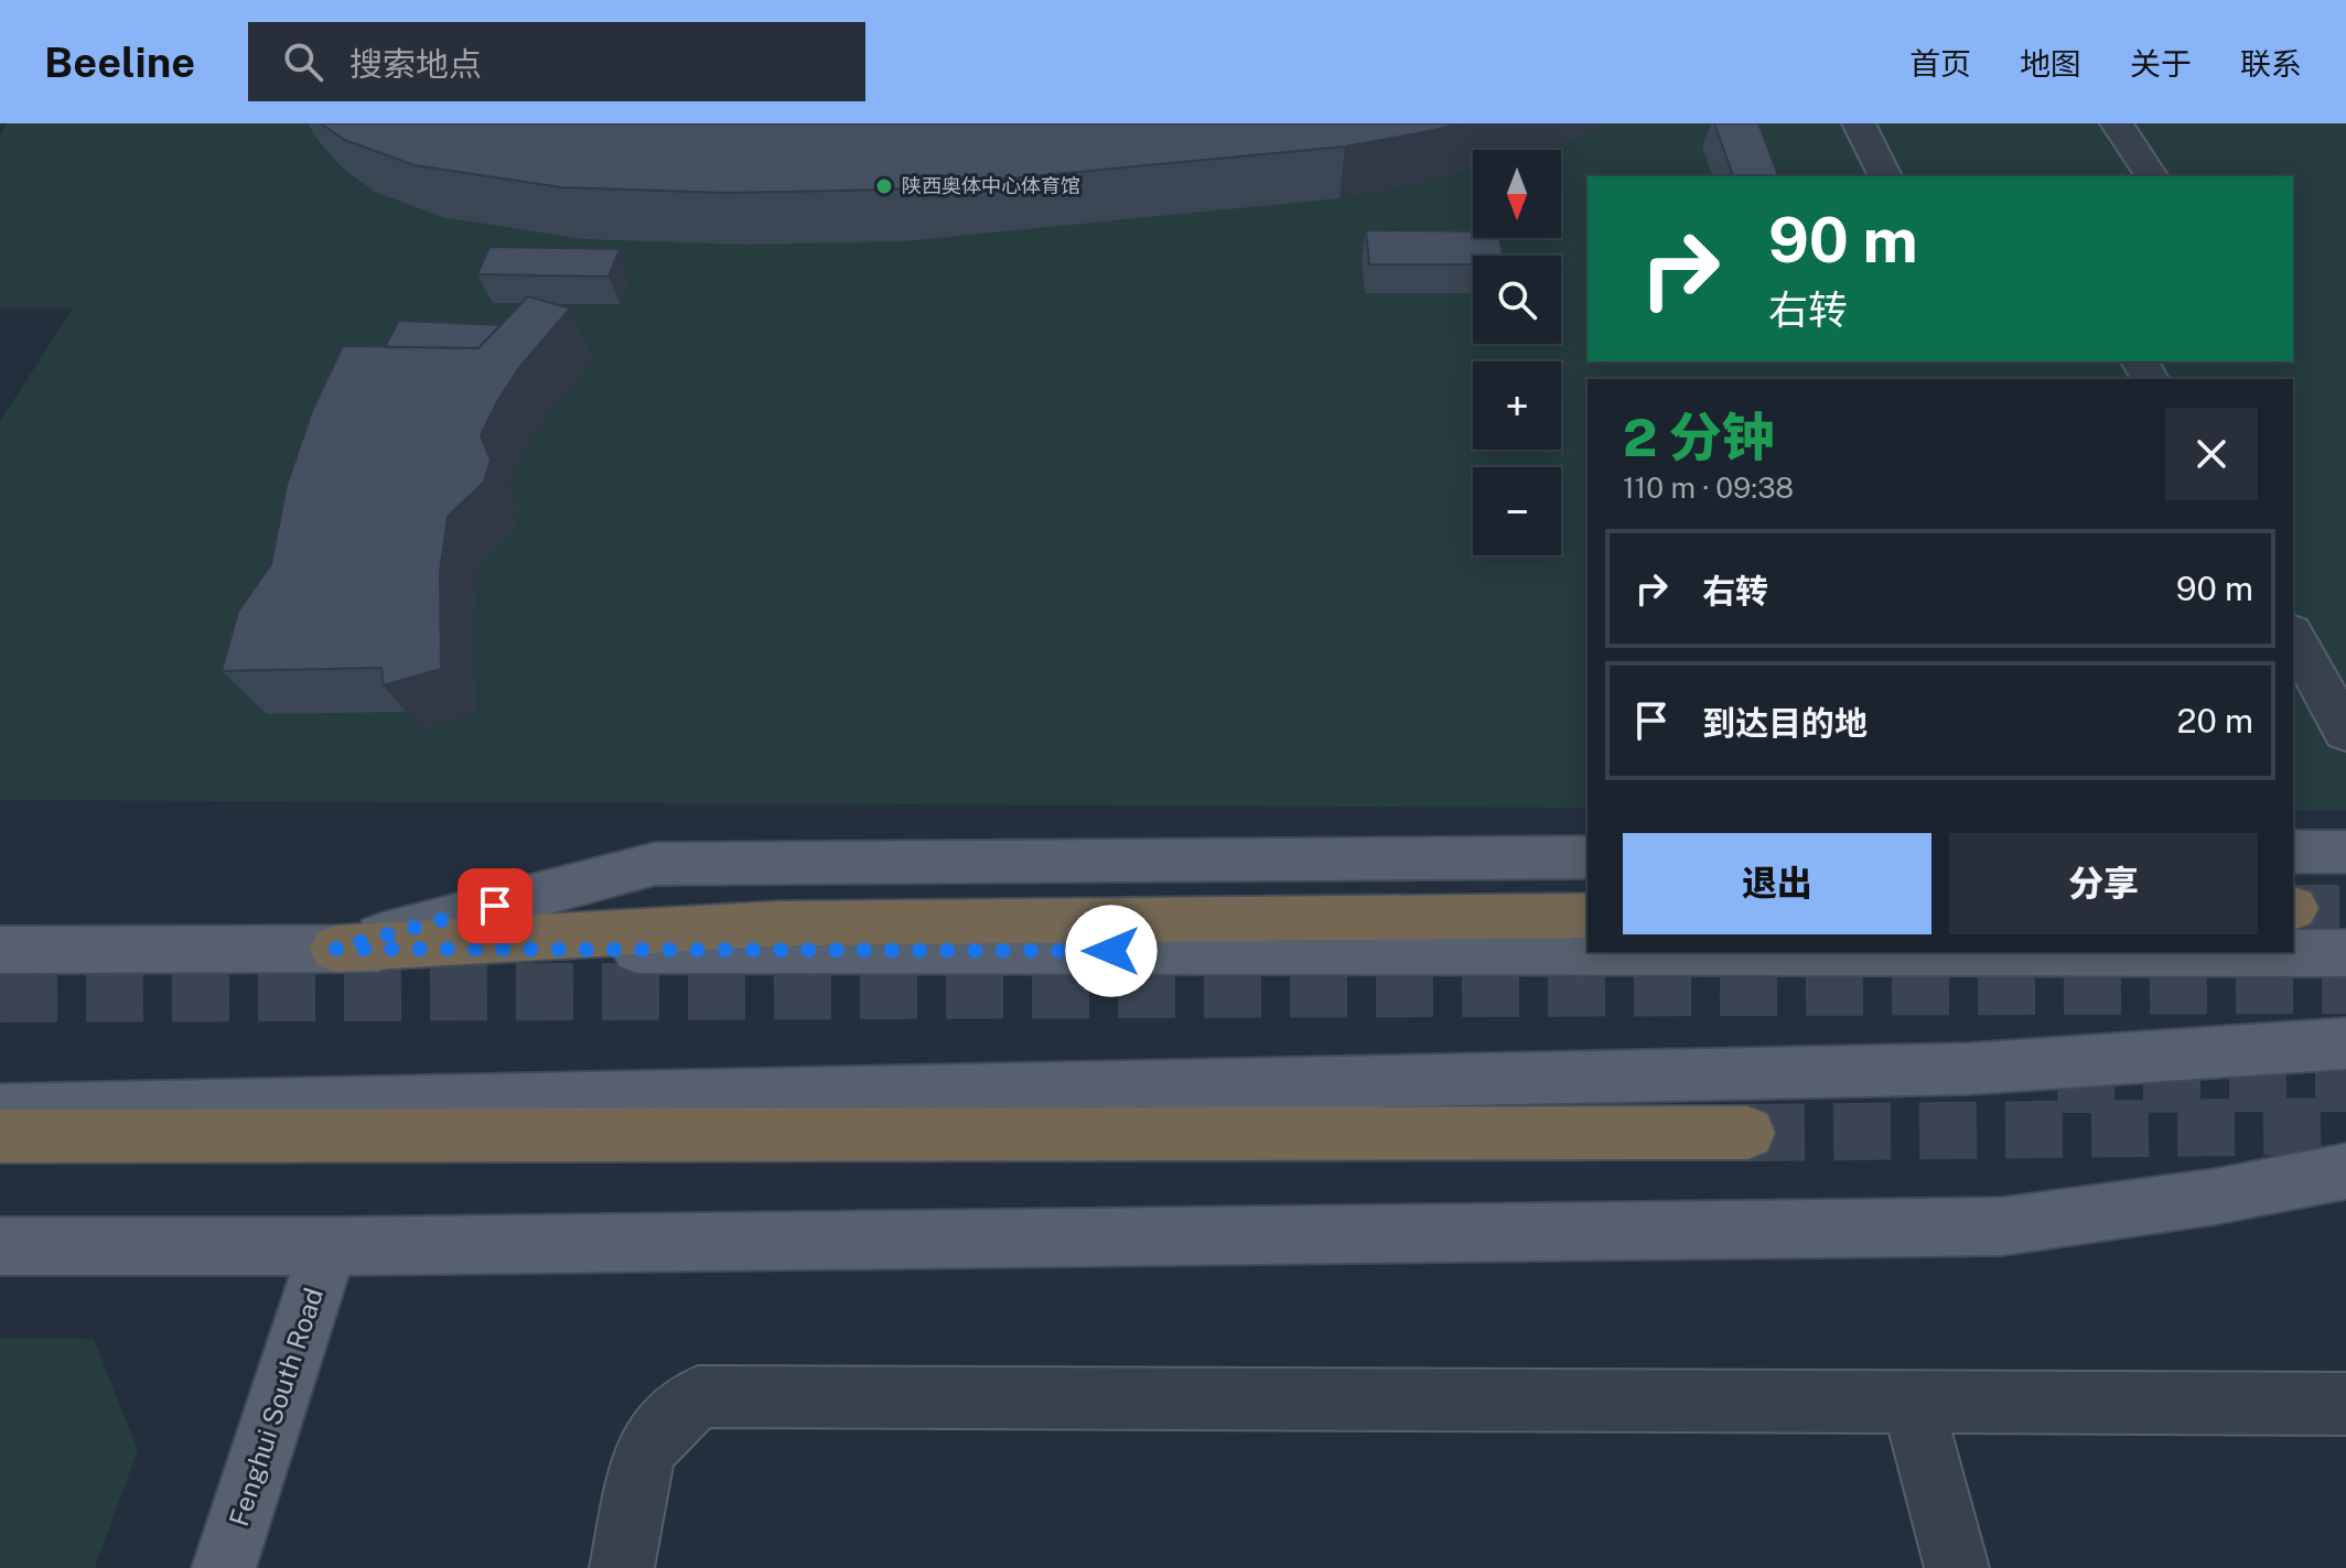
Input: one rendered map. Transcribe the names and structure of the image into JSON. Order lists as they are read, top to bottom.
{
  "streets": {
    "main road": ["Fenghui South Road"]
  },
  "places": ["陕西奥体中心体育馆"],
  "north": "bottom",
  "page": {
    "header": "Beeline",
    "search": "搜索地点",
    "nav": [
      "首页",
      "地图",
      "关于",
      "联系"
    ],
    "map_buttons": ["+", "−"],
    "turn": ["90 m", "右转"],
    "heading": ["2 分钟", "110 m · 09:38"],
    "list": [
      {
        "name": "右转",
        "value": "90 m"
      },
      {
        "name": "到达目的地",
        "value": "20 m"
      }
    ],
    "buttons": ["退出", "分享"]
  }
}
